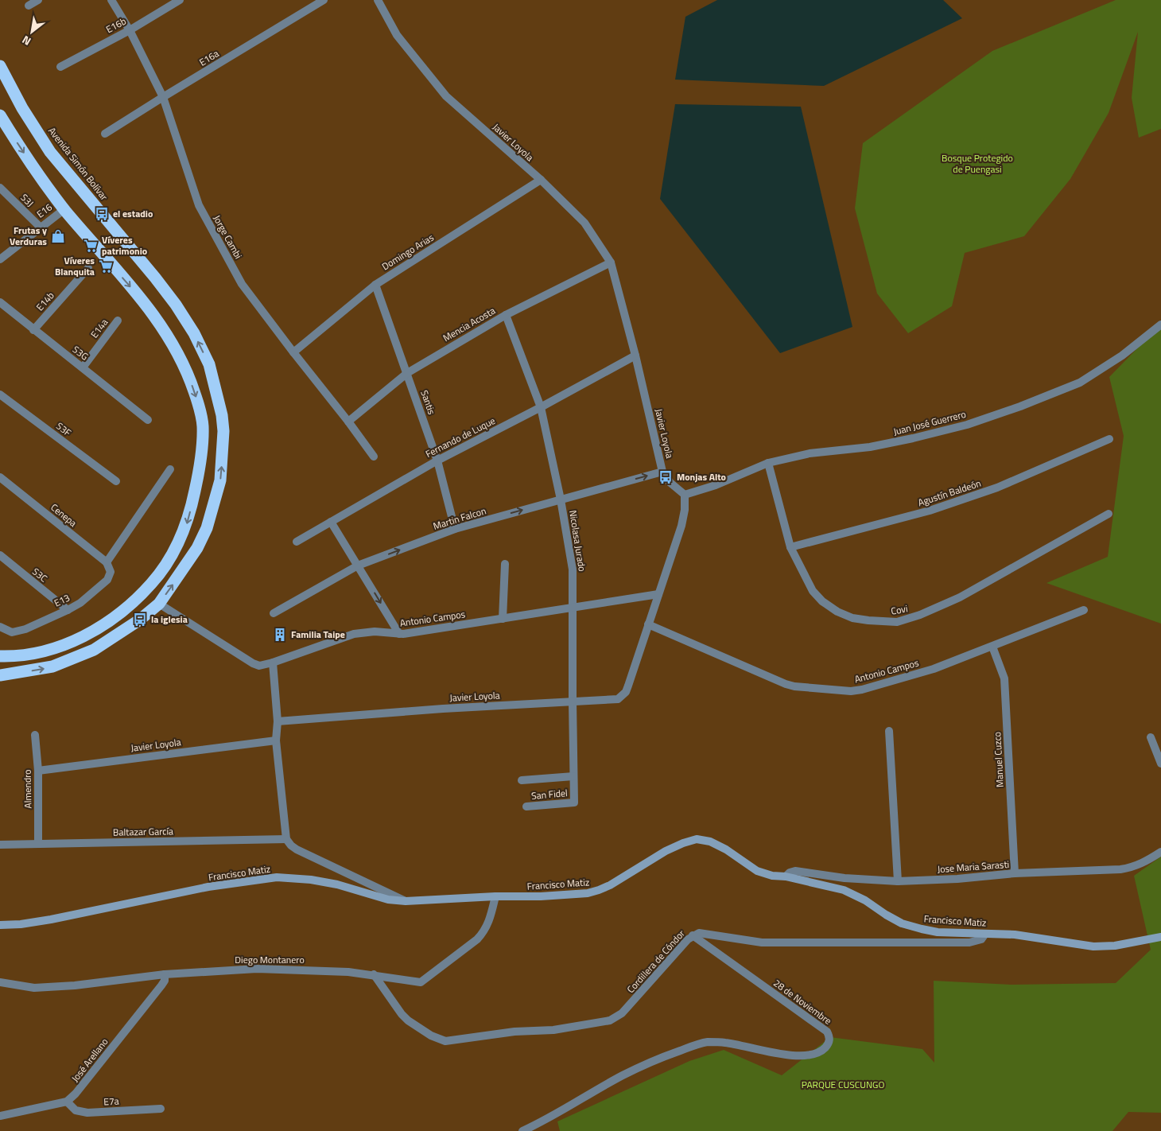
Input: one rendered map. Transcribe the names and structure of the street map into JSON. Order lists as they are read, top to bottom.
{
  "streets": {
    "highway": ["Avenida Simón Bolívar"],
    "street": [
      "E16b",
      "E16a",
      "Javier Loyola",
      "S3J",
      "E16",
      "Jorge Cambi",
      "Domingo Arias",
      "E14b",
      "Mencia Acosta",
      "E14a",
      "S3G",
      "Santis",
      "Juan José Guerrero",
      "S3F",
      "Fernando de Luque",
      "Agustín Baldeón",
      "Cenepa",
      "Martin Falcon",
      "Nicolasa Jurado",
      "S3C",
      "E13",
      "Covi",
      "Antonio Campos",
      "Manuel Cuzco",
      "Almendro",
      "San Fidel",
      "Baltazar García",
      "Jose Maria Sarasti",
      "Francisco Matiz",
      "Diego Montanero",
      "Cordillera de Cóndor",
      "28 de Noviembre",
      "José Arellano",
      "E7a"
    ]
  },
  "crossings": [
    ["E16b", "Jorge Cambi"],
    ["E16a", "Jorge Cambi"],
    ["Javier Loyola", "Domingo Arias"],
    ["Javier Loyola", "Mencia Acosta"],
    ["Javier Loyola", "Juan José Guerrero"],
    ["Javier Loyola", "Fernando de Luque"],
    ["Javier Loyola", "Martin Falcon"],
    ["Javier Loyola", "Nicolasa Jurado"],
    ["Javier Loyola", "Antonio Campos"],
    ["Javier Loyola", "Almendro"],
    ["Avenida Simón Bolívar", "Antonio Campos"],
    ["S3J", "E16"],
    ["Jorge Cambi", "Domingo Arias"],
    ["Jorge Cambi", "Mencia Acosta"],
    ["Domingo Arias", "Santis"],
    ["E14b", "S3G"],
    ["Mencia Acosta", "Santis"],
    ["Mencia Acosta", "Nicolasa Jurado"],
    ["E14a", "S3G"],
    ["Santis", "Fernando de Luque"],
    ["Santis", "Martin Falcon"],
    ["Juan José Guerrero", "Covi"],
    ["Fernando de Luque", "Nicolasa Jurado"],
    ["Agustín Baldeón", "Covi"],
    ["Cenepa", "E13"],
    ["Martin Falcon", "Nicolasa Jurado"],
    ["Nicolasa Jurado", "Antonio Campos"],
    ["Nicolasa Jurado", "San Fidel"],
    ["S3C", "E13"],
    ["Antonio Campos", "Manuel Cuzco"],
    ["Manuel Cuzco", "Jose Maria Sarasti"],
    ["Almendro", "Baltazar García"],
    ["Jose Maria Sarasti", "Francisco Matiz"],
    ["Francisco Matiz", "Diego Montanero"],
    ["Francisco Matiz", "Cordillera de Cóndor"],
    ["Diego Montanero", "Cordillera de Cóndor"],
    ["Diego Montanero", "José Arellano"],
    ["Cordillera de Cóndor", "28 de Noviembre"],
    ["José Arellano", "E7a"]
  ],
  "one_way": ["Martin Falcon"],
  "parks": ["Bosque Protegido de Puengasi", "PARQUE CUSCUNGO"],
  "places": {
    "bus stop": ["el estadio", "Monjas Alto", "la iglesia"],
    "shop": ["Frutas y Verduras"],
    "supermarket": ["Víveres patrimonio", "Víveres Blanquita"],
    "building": ["Familia Taipe"]
  },
  "north": "bottom left"
}
